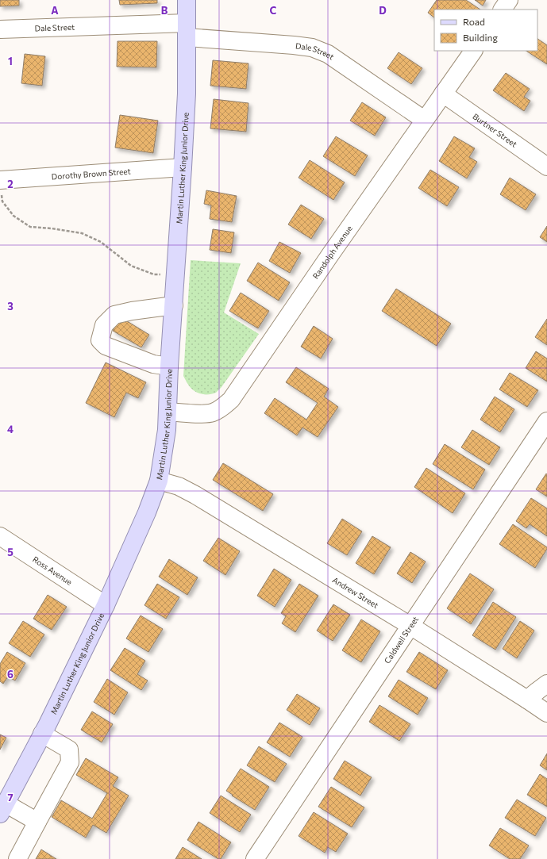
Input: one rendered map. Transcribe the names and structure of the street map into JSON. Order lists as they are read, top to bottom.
{
  "streets": {
    "main road": ["Martin Luther King Junior Drive"],
    "street": [
      "Dale Street",
      "Burtner Street",
      "Dorothy Brown Street",
      "Randolph Avenue",
      "Ross Avenue",
      "Andrew Street",
      "Caldwell Street"
    ]
  },
  "crossings": [
    ["Dale Street", "Martin Luther King Junior Drive"],
    ["Dale Street", "Randolph Avenue"],
    ["Burtner Street", "Randolph Avenue"],
    ["Martin Luther King Junior Drive", "Dorothy Brown Street"],
    ["Martin Luther King Junior Drive", "Randolph Avenue"],
    ["Martin Luther King Junior Drive", "Ross Avenue"],
    ["Martin Luther King Junior Drive", "Andrew Street"],
    ["Andrew Street", "Caldwell Street"]
  ],
  "legend": ["Road", "Building"],
  "grid": {
    "columns": [
      "A",
      "B",
      "C",
      "D"
    ],
    "rows": [
      "1",
      "2",
      "3",
      "4",
      "5",
      "6",
      "7"
    ]
  }
}
